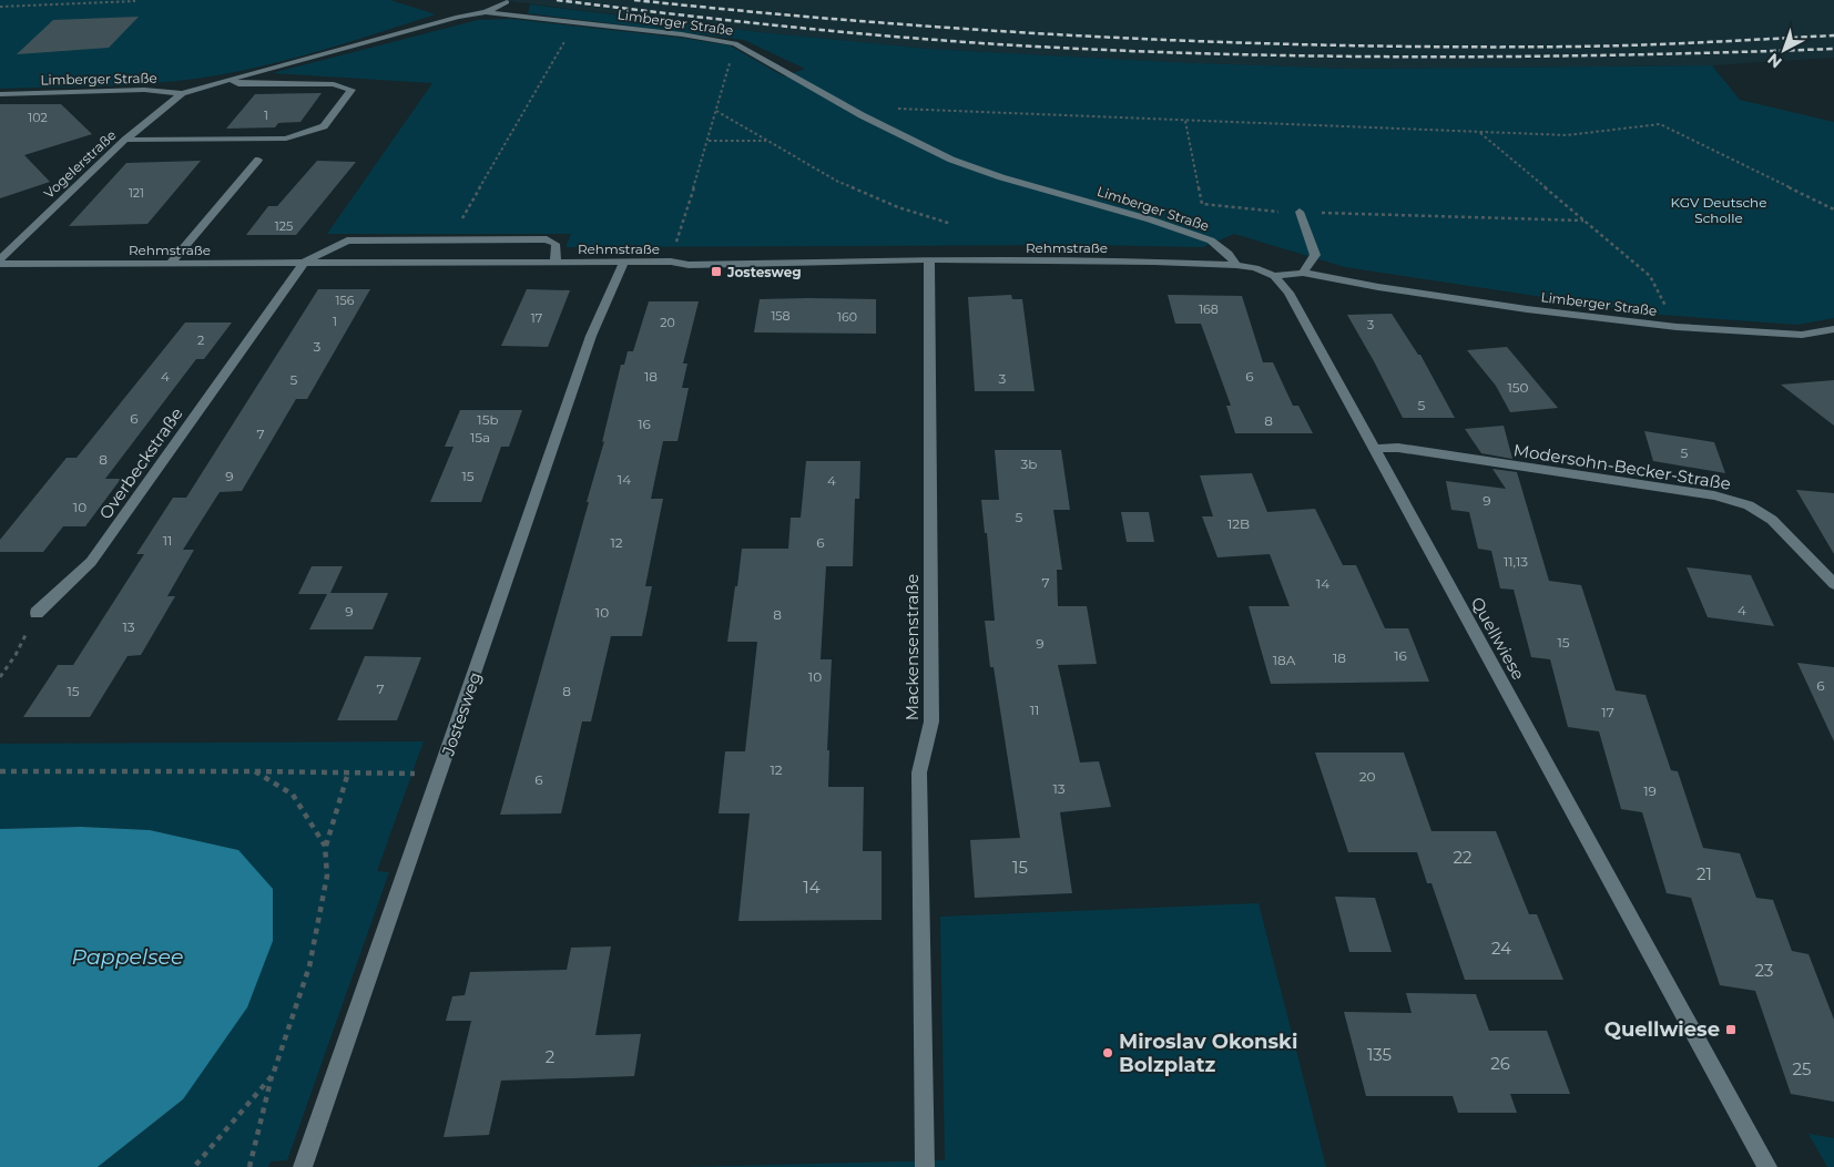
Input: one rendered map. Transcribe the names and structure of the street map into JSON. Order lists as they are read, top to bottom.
{
  "streets": {
    "street": [
      "Limberger Straße",
      "Vogelerstraße",
      "Rehmstraße",
      "Overbeckstraße",
      "Modersohn-Becker-Straße",
      "Quellwiese",
      "Mackensenstraße",
      "Jostesweg"
    ]
  },
  "crossings": [
    ["Limberger Straße", "Vogelerstraße"],
    ["Limberger Straße", "Rehmstraße"],
    ["Limberger Straße", "Quellwiese"],
    ["Rehmstraße", "Overbeckstraße"],
    ["Rehmstraße", "Mackensenstraße"],
    ["Rehmstraße", "Jostesweg"],
    ["Modersohn-Becker-Straße", "Quellwiese"]
  ],
  "water": ["Pappelsee"],
  "parks": ["KGV Deutsche Scholle"],
  "places": {
    "transit": ["Jostesweg", "Quellwiese"],
    "other": ["Miroslav Okonski Bolzplatz"]
  },
  "house_numbers": [
    "1",
    "102",
    "121",
    "125",
    "156",
    "168",
    "158",
    "160",
    "17",
    "1",
    "20",
    "3",
    "2",
    "3",
    "4",
    "18",
    "6",
    "3",
    "5",
    "150",
    "5",
    "6",
    "15b",
    "8",
    "16",
    "7",
    "15a",
    "5",
    "8",
    "3b",
    "9",
    "15",
    "14",
    "4",
    "9",
    "10",
    "5",
    "12B",
    "11",
    "12",
    "6",
    "11,13",
    "7",
    "14",
    "4",
    "9",
    "10",
    "8",
    "13",
    "15",
    "9",
    "16",
    "18",
    "18A",
    "10",
    "6",
    "7",
    "15",
    "8",
    "11",
    "17",
    "12",
    "20",
    "6",
    "13",
    "19",
    "22",
    "15",
    "21",
    "14",
    "24",
    "23",
    "135",
    "2",
    "26",
    "25"
  ],
  "north": "bottom left"
}
